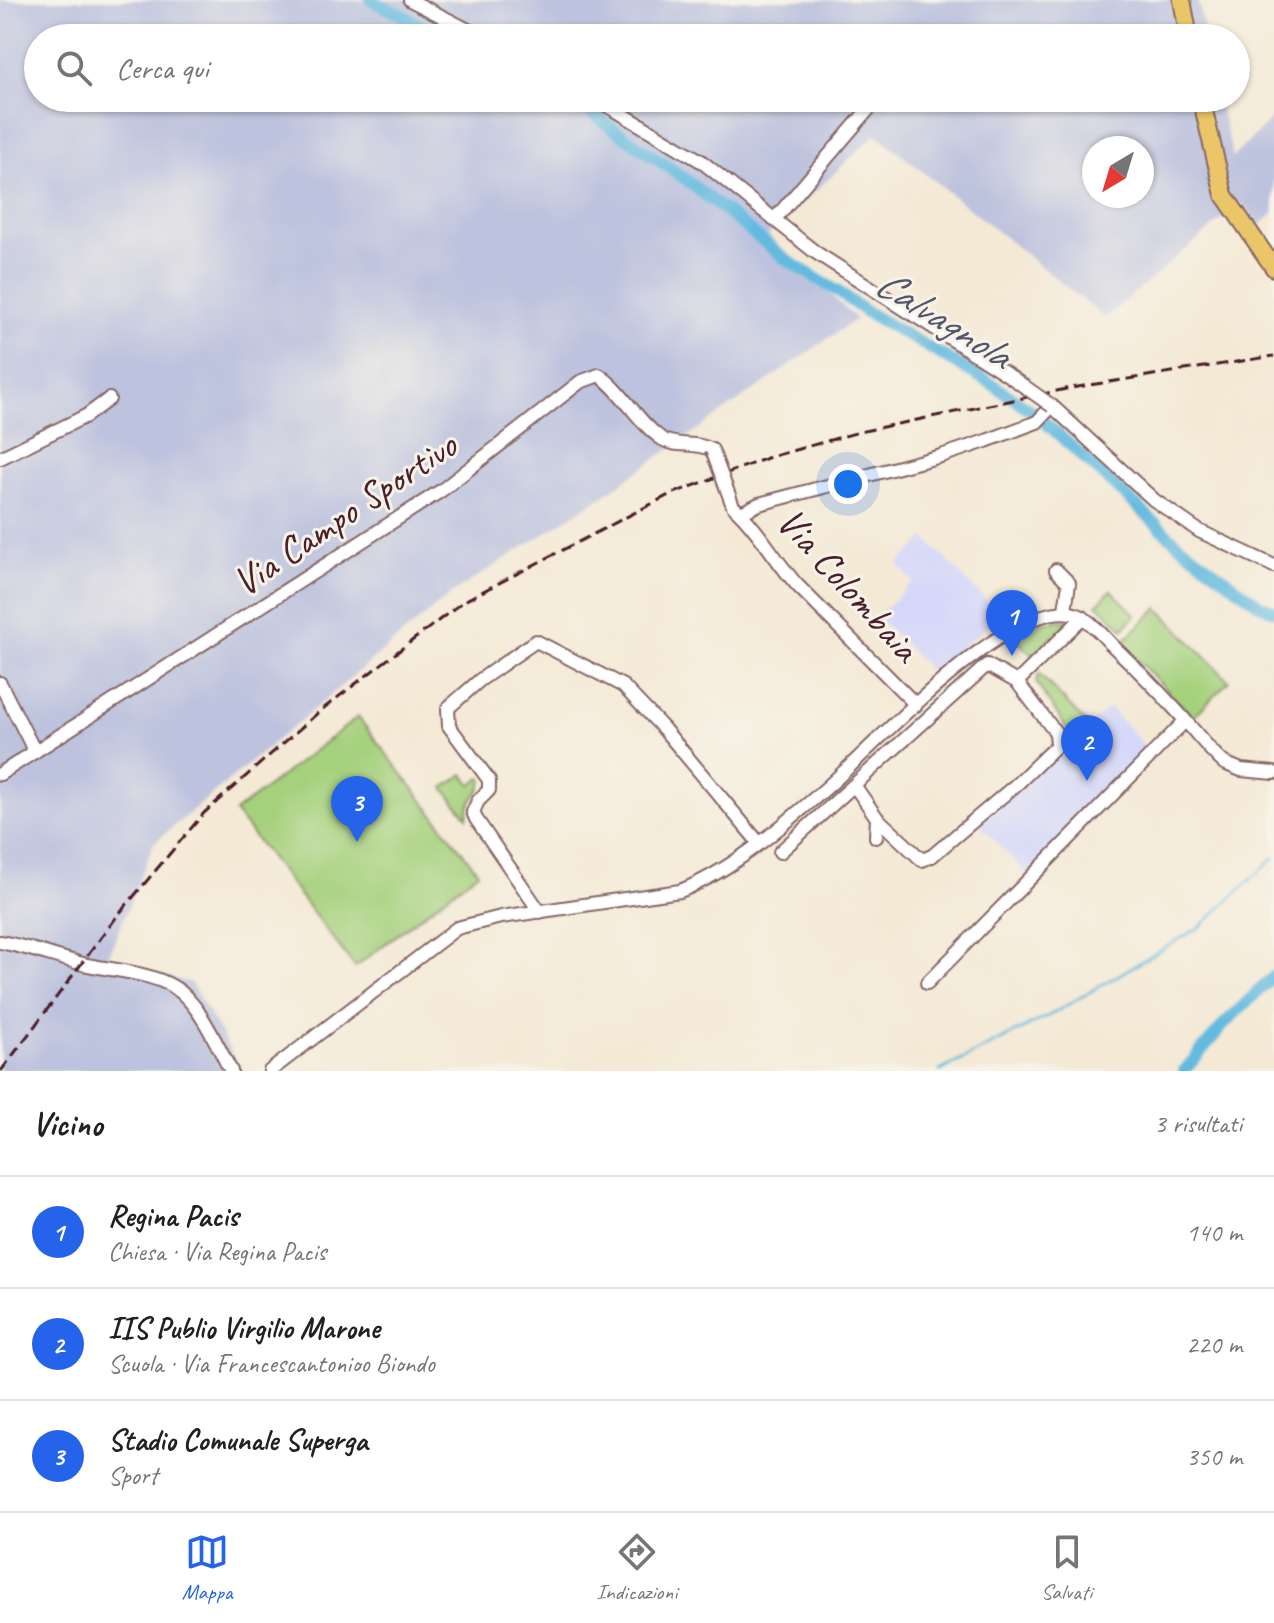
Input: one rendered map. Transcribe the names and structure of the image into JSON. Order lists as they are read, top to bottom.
{
  "streets": {
    "street": ["Via Campo Sportivo", "Via Colombaia"]
  },
  "crossings": [
    ["Via Campo Sportivo", "Via Colombaia"]
  ],
  "water": ["Calvagnola"],
  "north": "bottom left",
  "page": {
    "search": "Cerca qui",
    "pins": ["1", "2", "3"],
    "heading": ["Vicino", "3 risultati"],
    "list": [
      {
        "mark": "1",
        "name": "Regina Pacis",
        "note": "Chiesa · Via Regina Pacis",
        "value": "140 m"
      },
      {
        "mark": "2",
        "name": "IIS Publio Virgilio Marone",
        "note": "Scuola · Via Francescantonioo Biondo",
        "value": "220 m"
      },
      {
        "mark": "3",
        "name": "Stadio Comunale Superga",
        "note": "Sport",
        "value": "350 m"
      }
    ],
    "nav": ["Mappa", "Indicazioni", "Salvati"]
  }
}
